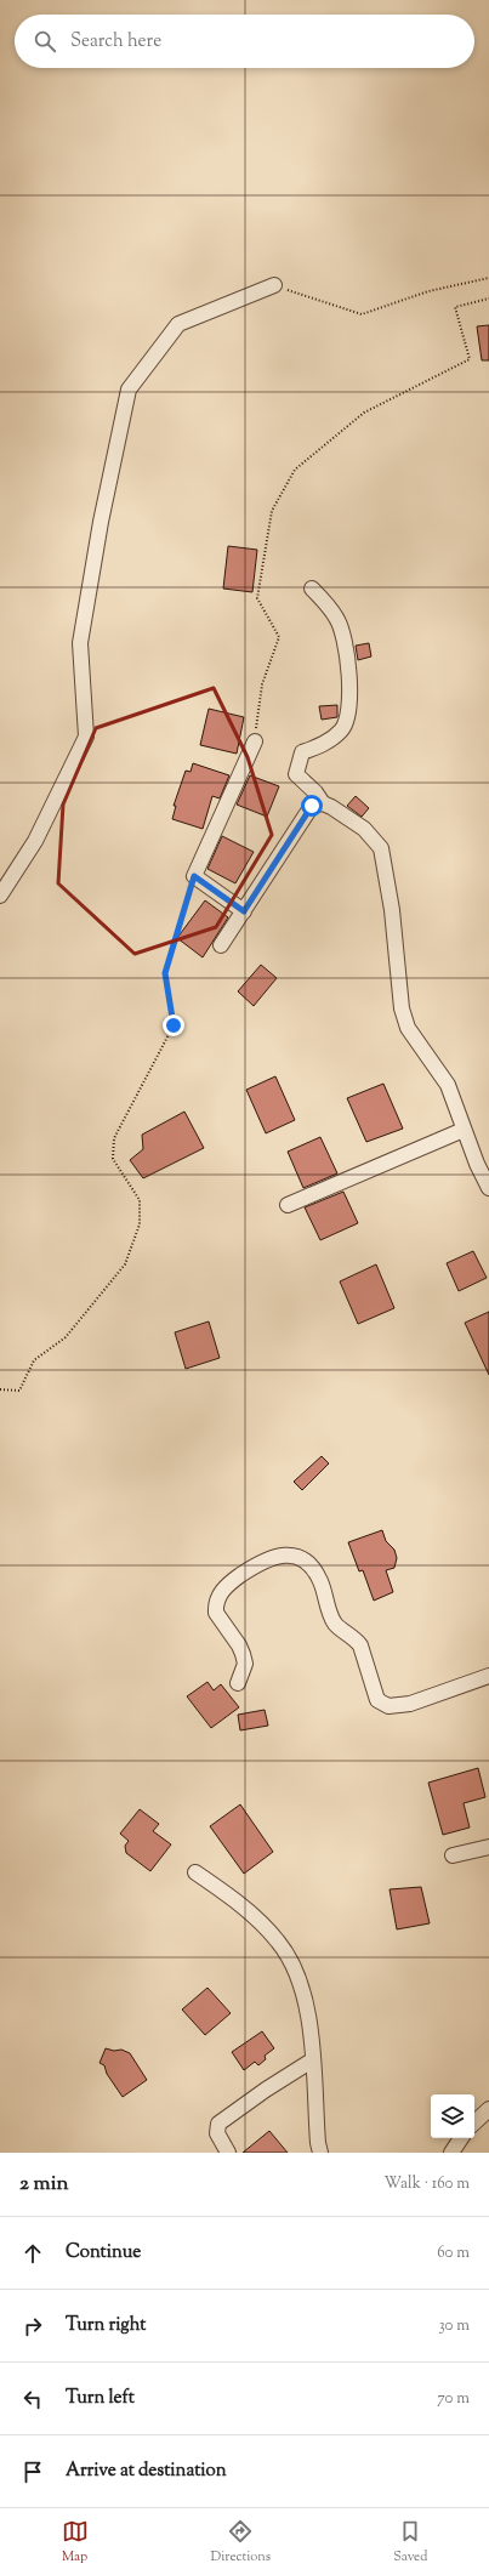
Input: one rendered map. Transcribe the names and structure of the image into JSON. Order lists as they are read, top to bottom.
{
  "page": {
    "search": "Search here",
    "heading": ["2 min", "Walk · 160 m"],
    "list": [
      ["Continue", "60 m"],
      ["Turn right", "30 m"],
      ["Turn left", "70 m"],
      "Arrive at destination"
    ],
    "nav": ["Map", "Directions", "Saved"]
  }
}
